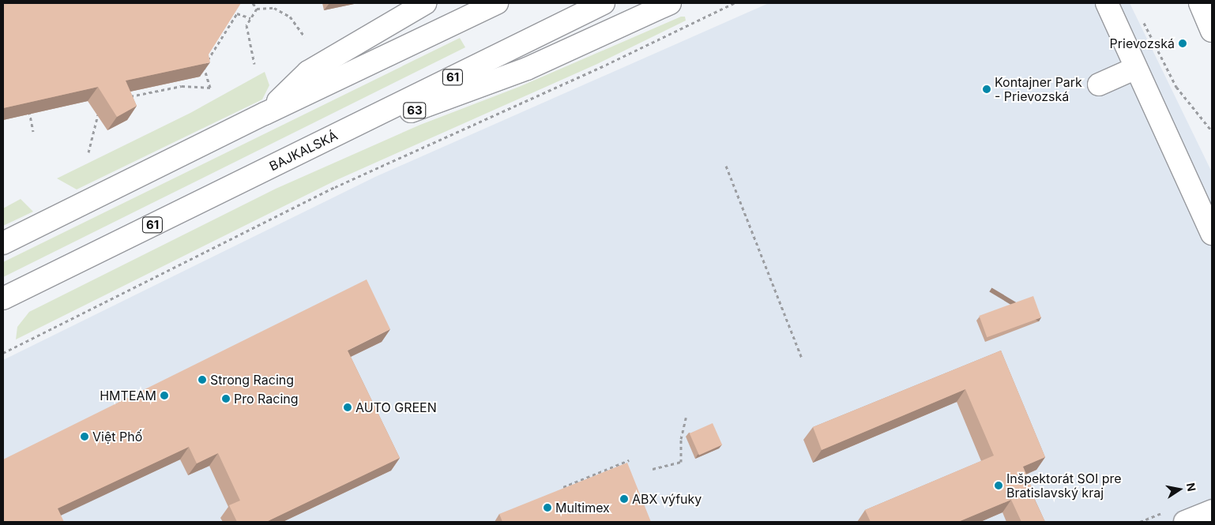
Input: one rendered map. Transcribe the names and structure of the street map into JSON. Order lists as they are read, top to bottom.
{
  "streets": {
    "main road": ["61", "63", "BAJKALSKÁ"]
  },
  "crossings": [
    ["63", "BAJKALSKÁ"]
  ],
  "places": [
    "Prievozská",
    "Kontajner Park - Prievozská",
    "Strong Racing",
    "HMTEAM",
    "Pro Racing",
    "AUTO GREEN",
    "Việt Phố",
    "Inšpektorát SOI pre Bratislavský kraj",
    "ABX výfuky",
    "Multimex"
  ],
  "north": "right"
}
